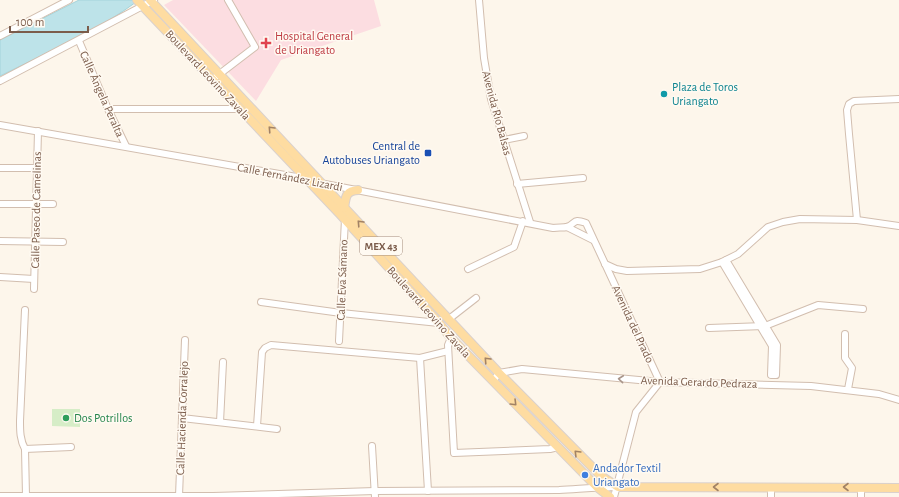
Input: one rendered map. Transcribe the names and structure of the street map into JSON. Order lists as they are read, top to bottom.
{
  "streets": {
    "main road": ["Boulevard Leovino Zavala", "MEX 43"],
    "street": [
      "Calle Ángela Peralta",
      "Avenida Río Balsas",
      "Calle Fernández Lizardi",
      "Calle Paseo de Camelinas",
      "Calle Eva Sámano",
      "Avenida del Prado",
      "Avenida Gerardo Pedraza",
      "Calle Hacienda Corralejo"
    ]
  },
  "crossings": [
    ["Boulevard Leovino Zavala", "Calle Fernández Lizardi"],
    ["Boulevard Leovino Zavala", "Calle Eva Sámano"],
    ["Boulevard Leovino Zavala", "Avenida Gerardo Pedraza"],
    ["Calle Ángela Peralta", "Calle Fernández Lizardi"],
    ["Avenida Río Balsas", "Calle Fernández Lizardi"],
    ["Calle Fernández Lizardi", "Calle Paseo de Camelinas"],
    ["Calle Fernández Lizardi", "Avenida del Prado"],
    ["Avenida del Prado", "Avenida Gerardo Pedraza"]
  ],
  "one_way": ["Avenida Gerardo Pedraza"],
  "places": {
    "health": ["Hospital General de Uriangato"],
    "other": ["Plaza de Toros Uriangato", "Dos Potrillos", "Andador Textil Uriangato"],
    "transit": ["Central de Autobuses Uriangato"]
  },
  "scale_bar": "100 m"
}
